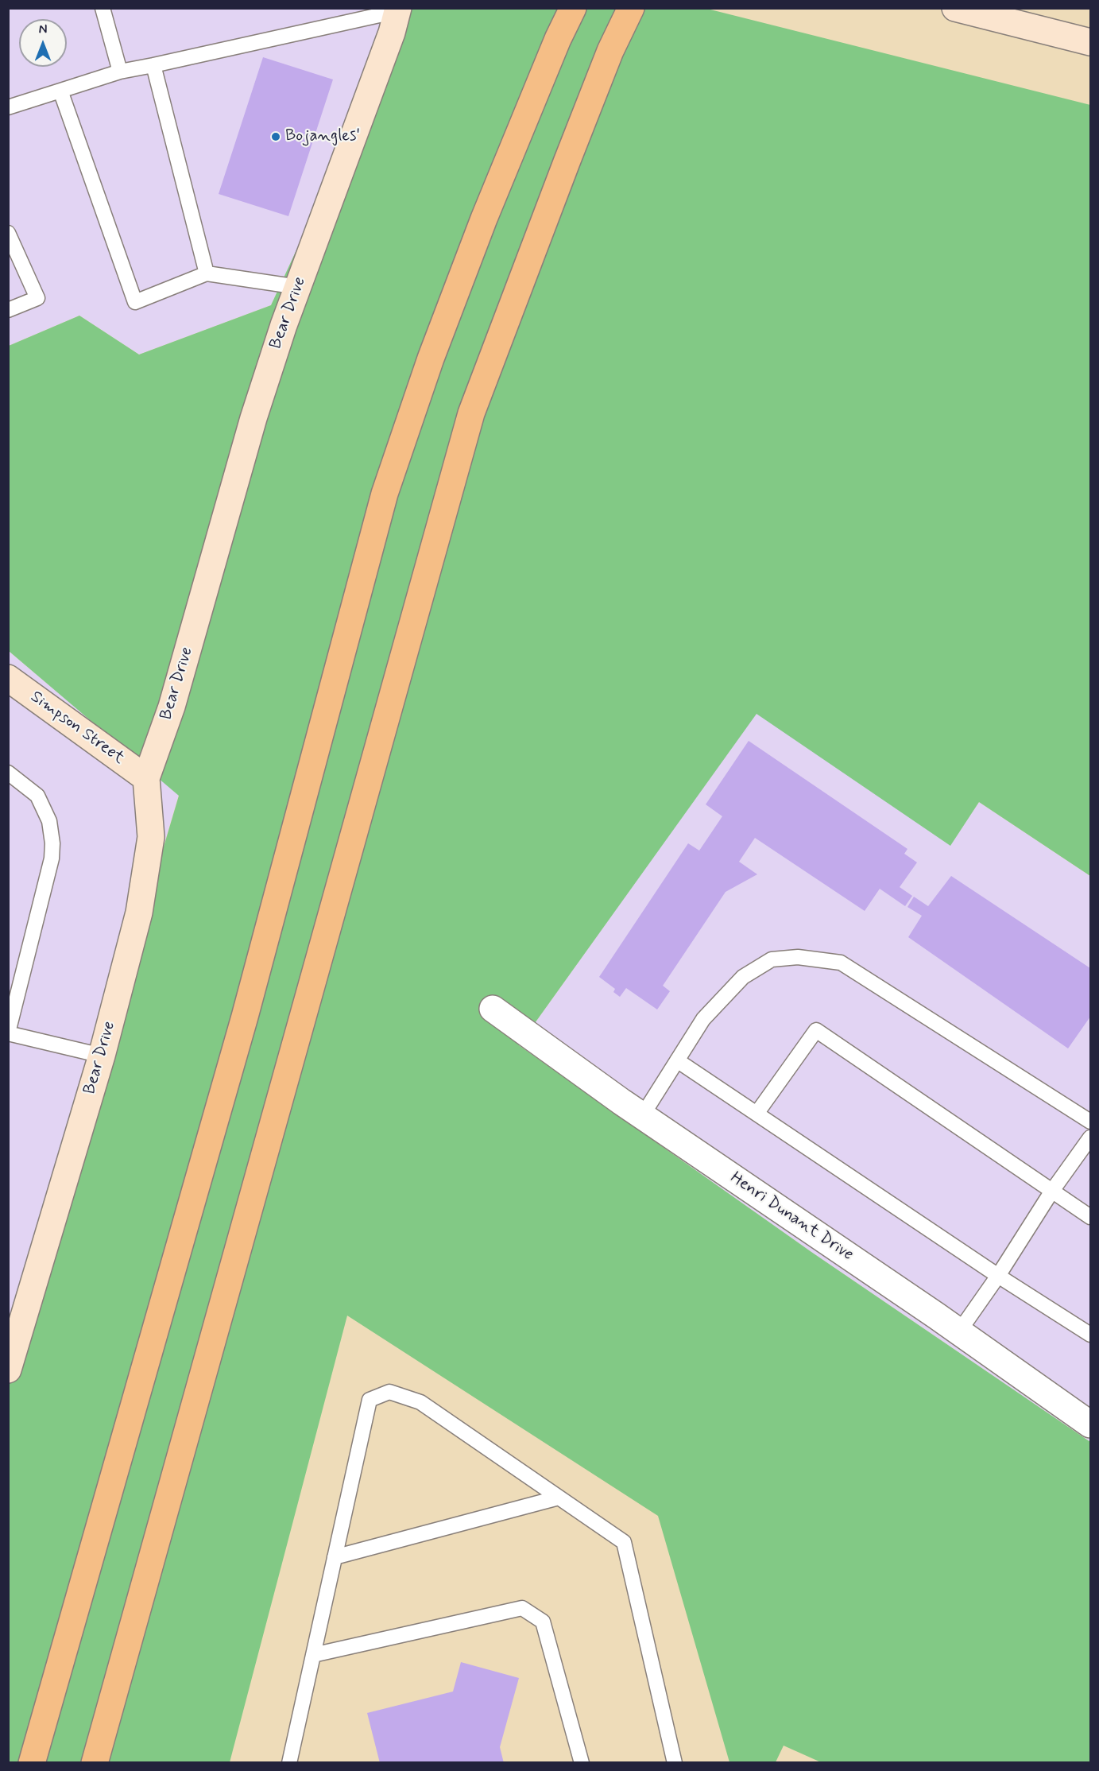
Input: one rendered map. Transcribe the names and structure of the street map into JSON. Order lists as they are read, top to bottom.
{
  "streets": {
    "street": ["Bear Drive", "Simpson Street", "Henri Dunant Drive"]
  },
  "crossings": [
    ["Bear Drive", "Simpson Street"]
  ],
  "places": ["Bojangles'"],
  "north": "top"
}
